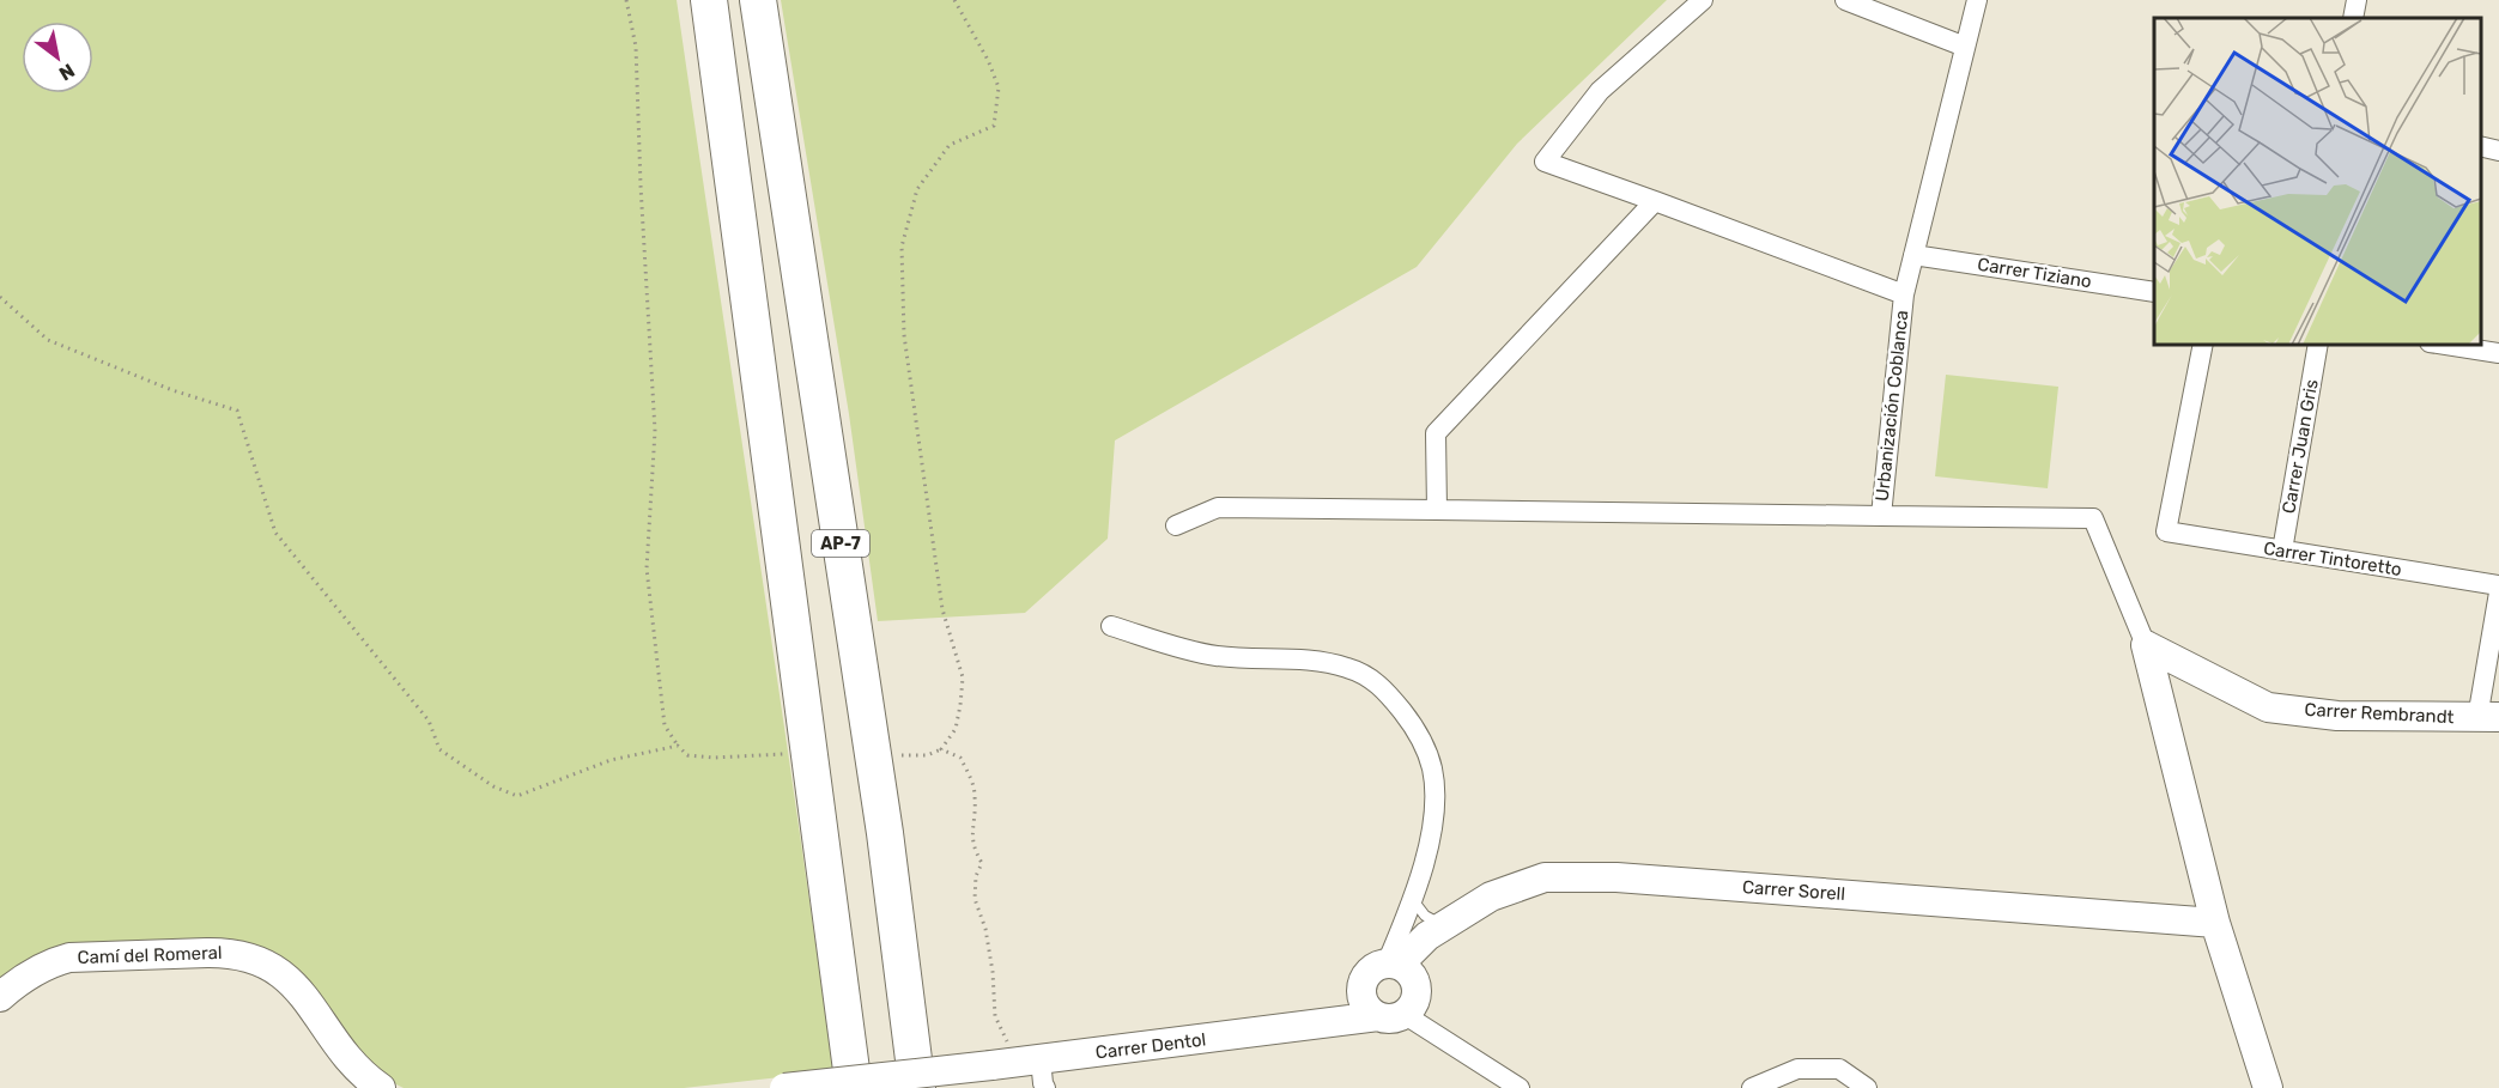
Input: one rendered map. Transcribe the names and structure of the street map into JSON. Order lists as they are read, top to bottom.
{
  "streets": {
    "highway": ["AP-7"],
    "street": [
      "Carrer Tiziano",
      "Urbanización Coblanca",
      "Carrer Juan Gris",
      "Carrer Tintoretto",
      "Carrer Rembrandt",
      "Carrer Sorell",
      "Camí del Romeral",
      "Carrer Dentol"
    ]
  },
  "crossings": [
    ["Carrer Tiziano", "Urbanización Coblanca"],
    ["Urbanización Coblanca", "Carrer Rembrandt"],
    ["Carrer Juan Gris", "Carrer Tintoretto"],
    ["Carrer Sorell", "Carrer Dentol"]
  ],
  "north": "bottom right"
}
